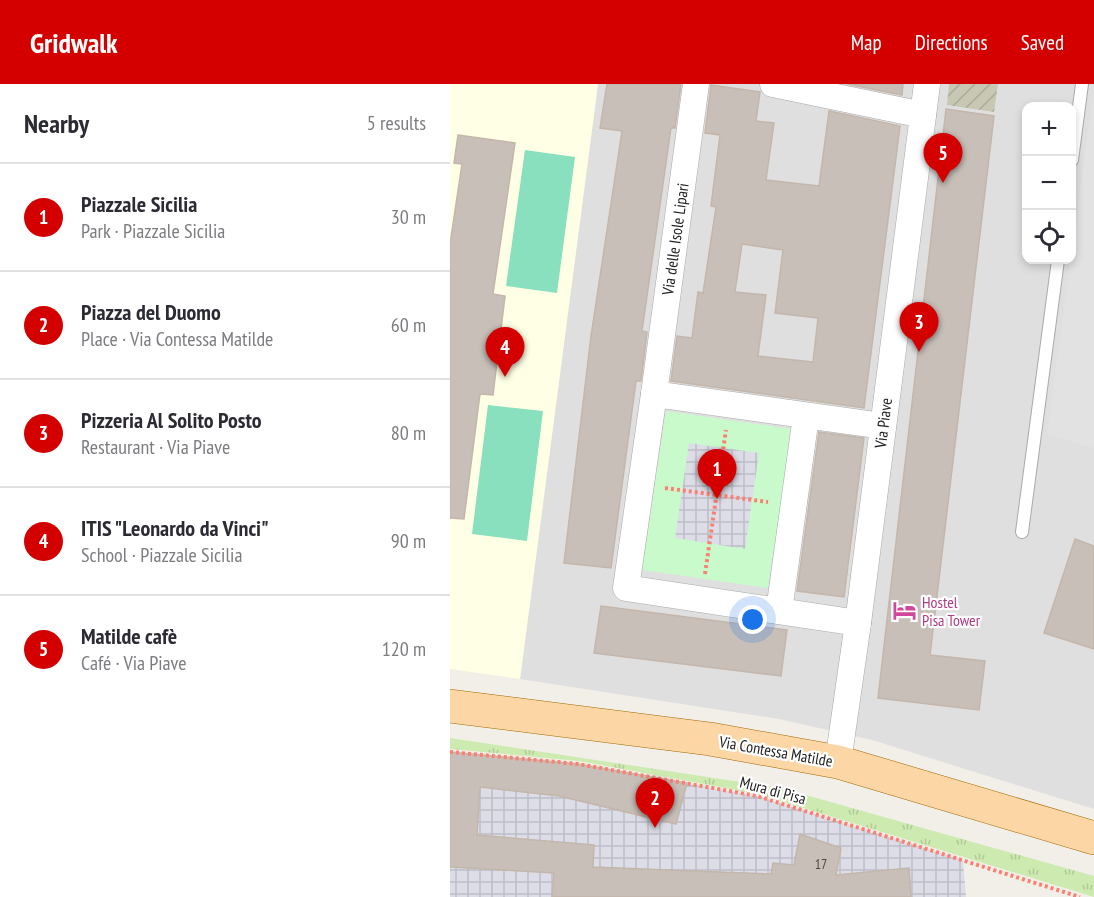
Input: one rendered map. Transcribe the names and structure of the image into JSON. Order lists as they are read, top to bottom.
{
  "streets": {
    "main road": ["Via Contessa Matilde"],
    "street": ["Via delle Isole Lipari", "Via Piave"],
    "path": ["Mura di Pisa"]
  },
  "crossings": [
    ["Via Piave", "Via Contessa Matilde"]
  ],
  "places": {
    "hotel": ["Hostel Pisa Tower"]
  },
  "house_numbers": ["17"],
  "page": {
    "header": "Gridwalk",
    "nav": ["Map", "Directions", "Saved"],
    "heading": ["Nearby", "5 results"],
    "map_buttons": ["+", "−"],
    "pins": [
      "5",
      "3",
      "4",
      "1",
      "2"
    ],
    "list": [
      {
        "mark": "1",
        "name": "Piazzale Sicilia",
        "note": "Park · Piazzale Sicilia",
        "value": "30 m"
      },
      {
        "mark": "2",
        "name": "Piazza del Duomo",
        "note": "Place · Via Contessa Matilde",
        "value": "60 m"
      },
      {
        "mark": "3",
        "name": "Pizzeria Al Solito Posto",
        "note": "Restaurant · Via Piave",
        "value": "80 m"
      },
      {
        "mark": "4",
        "name": "ITIS \"Leonardo da Vinci\"",
        "note": "School · Piazzale Sicilia",
        "value": "90 m"
      },
      {
        "mark": "5",
        "name": "Matilde cafè",
        "note": "Café · Via Piave",
        "value": "120 m"
      }
    ]
  }
}
